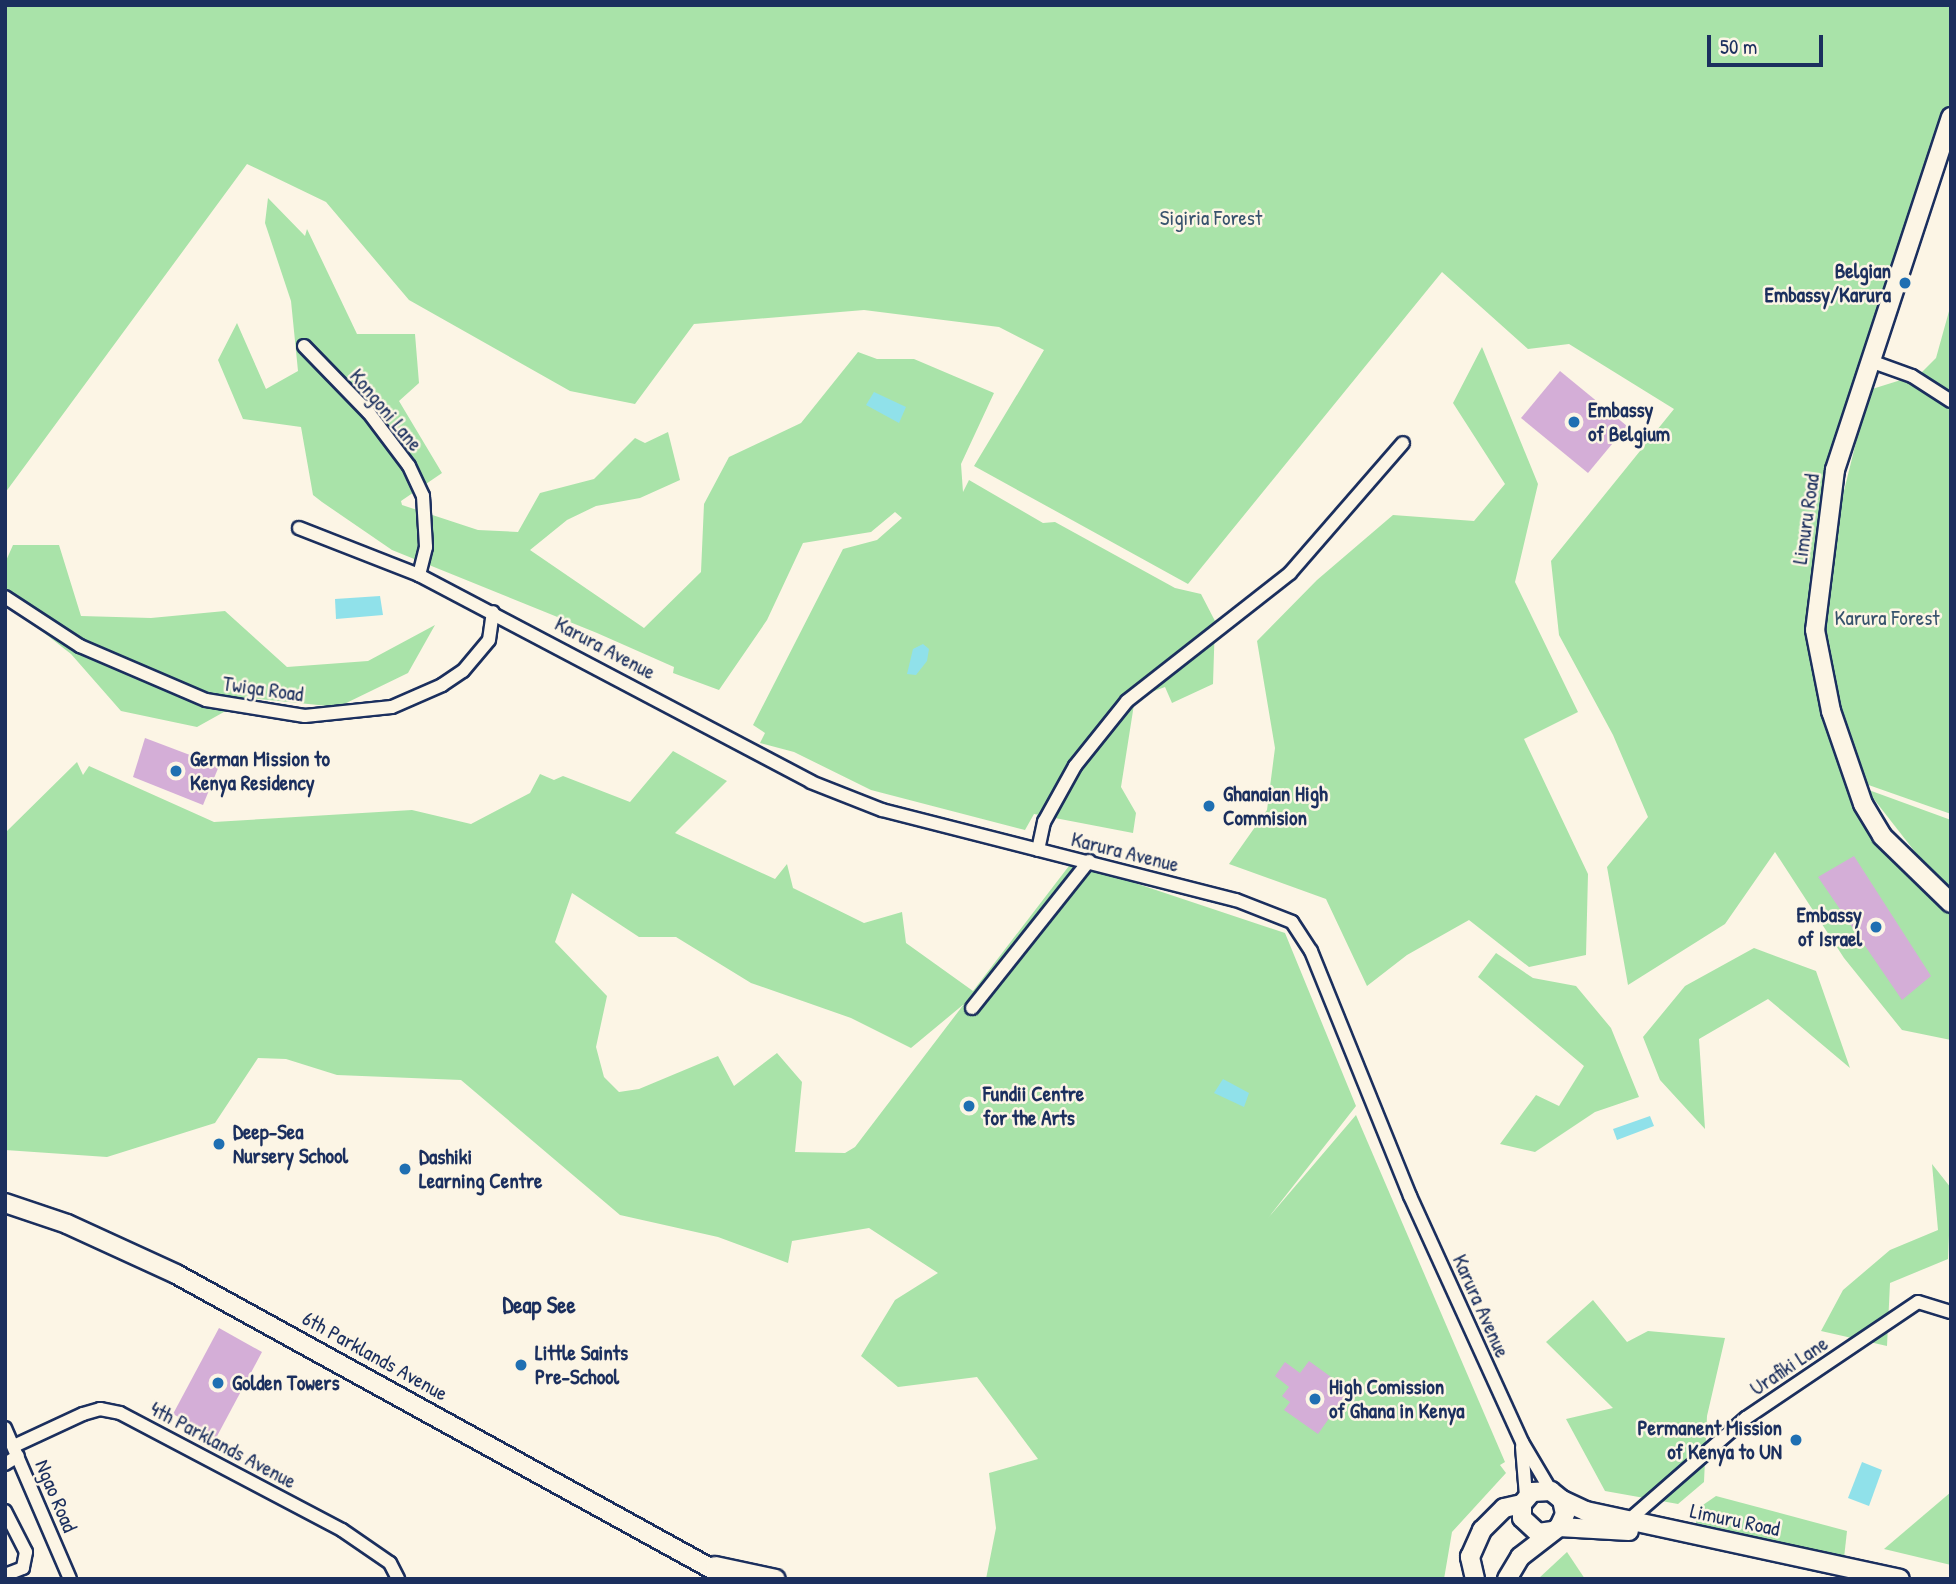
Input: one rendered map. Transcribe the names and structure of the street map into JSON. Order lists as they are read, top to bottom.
{
  "streets": {
    "main road": ["Limuru Road", "6th Parklands Avenue"],
    "street": [
      "Kongoni Lane",
      "Karura Avenue",
      "Twiga Road",
      "Urafiki Lane",
      "4th Parklands Avenue",
      "Ngao Road"
    ]
  },
  "crossings": [
    ["Kongoni Lane", "Karura Avenue"],
    ["Limuru Road", "Karura Avenue"],
    ["Limuru Road", "Urafiki Lane"],
    ["Karura Avenue", "Twiga Road"],
    ["4th Parklands Avenue", "Ngao Road"]
  ],
  "districts": ["Deap See"],
  "parks": ["Sigiria Forest", "Karura Forest"],
  "places": [
    "Belgian Embassy/Karura",
    "Embassy of Belgium",
    "German Mission to Kenya Residency",
    "Ghanaian High Commision",
    "Embassy of Israel",
    "Fundii Centre for the Arts",
    "Deep-Sea Nursery School",
    "Dashiki Learning Centre",
    "Little Saints Pre-School",
    "Golden Towers",
    "High Comission of Ghana in Kenya",
    "Permanent Mission of Kenya to UN"
  ],
  "scale_bar": "50 m"
}
